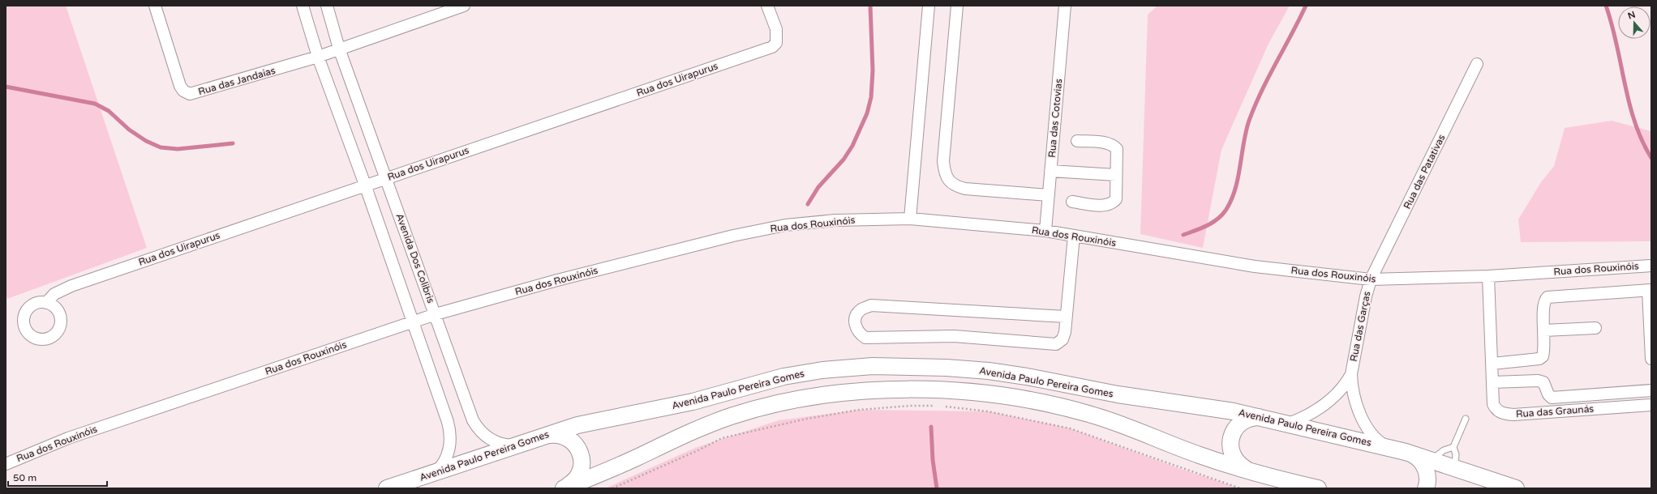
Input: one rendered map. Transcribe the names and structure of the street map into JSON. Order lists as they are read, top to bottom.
{
  "streets": {
    "main road": ["Avenida Paulo Pereira Gomes"],
    "street": [
      "Rua dos Uirapurus",
      "Rua das Jandaias",
      "Rua das Cotovias",
      "Rua das Patativas",
      "Rua dos Rouxinóis",
      "Avenida Dos Colibris",
      "Rua das Garças",
      "Rua das Graunás"
    ]
  },
  "crossings": [
    ["Rua dos Uirapurus", "Avenida Dos Colibris"],
    ["Rua das Jandaias", "Avenida Dos Colibris"],
    ["Rua das Cotovias", "Rua dos Rouxinóis"],
    ["Rua das Patativas", "Rua dos Rouxinóis"],
    ["Rua das Patativas", "Rua das Garças"],
    ["Rua dos Rouxinóis", "Avenida Dos Colibris"],
    ["Rua dos Rouxinóis", "Rua das Garças"],
    ["Rua dos Rouxinóis", "Rua das Graunás"],
    ["Avenida Dos Colibris", "Avenida Paulo Pereira Gomes"],
    ["Rua das Garças", "Avenida Paulo Pereira Gomes"]
  ],
  "scale_bar": "50 m",
  "north": "top"
}
